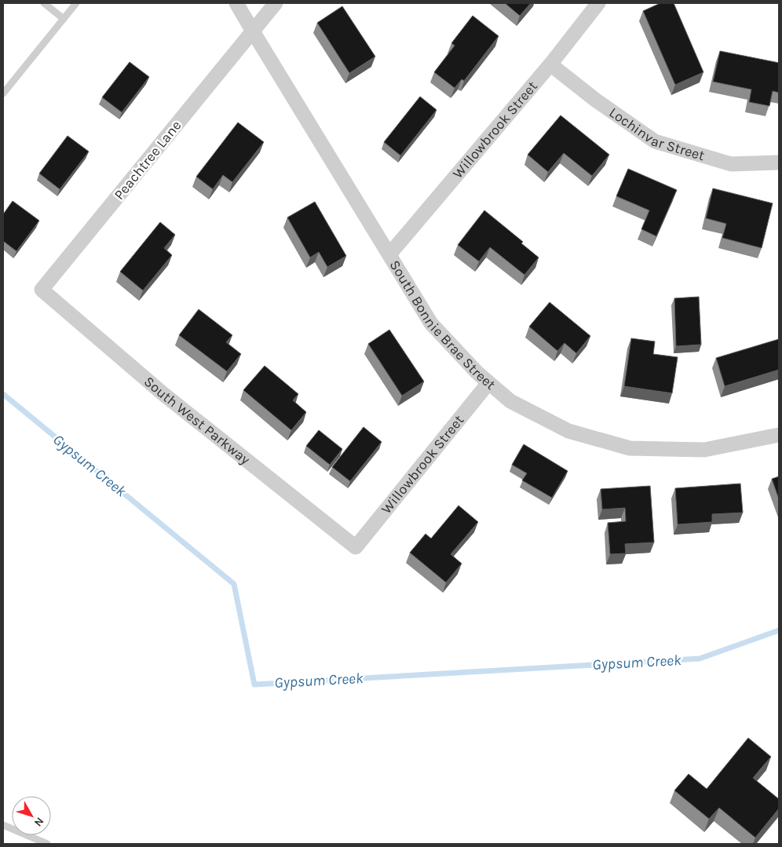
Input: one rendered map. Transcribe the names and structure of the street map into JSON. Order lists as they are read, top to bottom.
{
  "streets": {
    "street": [
      "Willowbrook Street",
      "Lochinvar Street",
      "Peachtree Lane",
      "South Bonnie Brae Street",
      "South West Parkway"
    ]
  },
  "crossings": [
    ["Willowbrook Street", "Lochinvar Street"],
    ["Willowbrook Street", "South Bonnie Brae Street"],
    ["Willowbrook Street", "South West Parkway"],
    ["Peachtree Lane", "South Bonnie Brae Street"],
    ["Peachtree Lane", "South West Parkway"]
  ],
  "water": ["Gypsum Creek"],
  "north": "bottom right"
}
